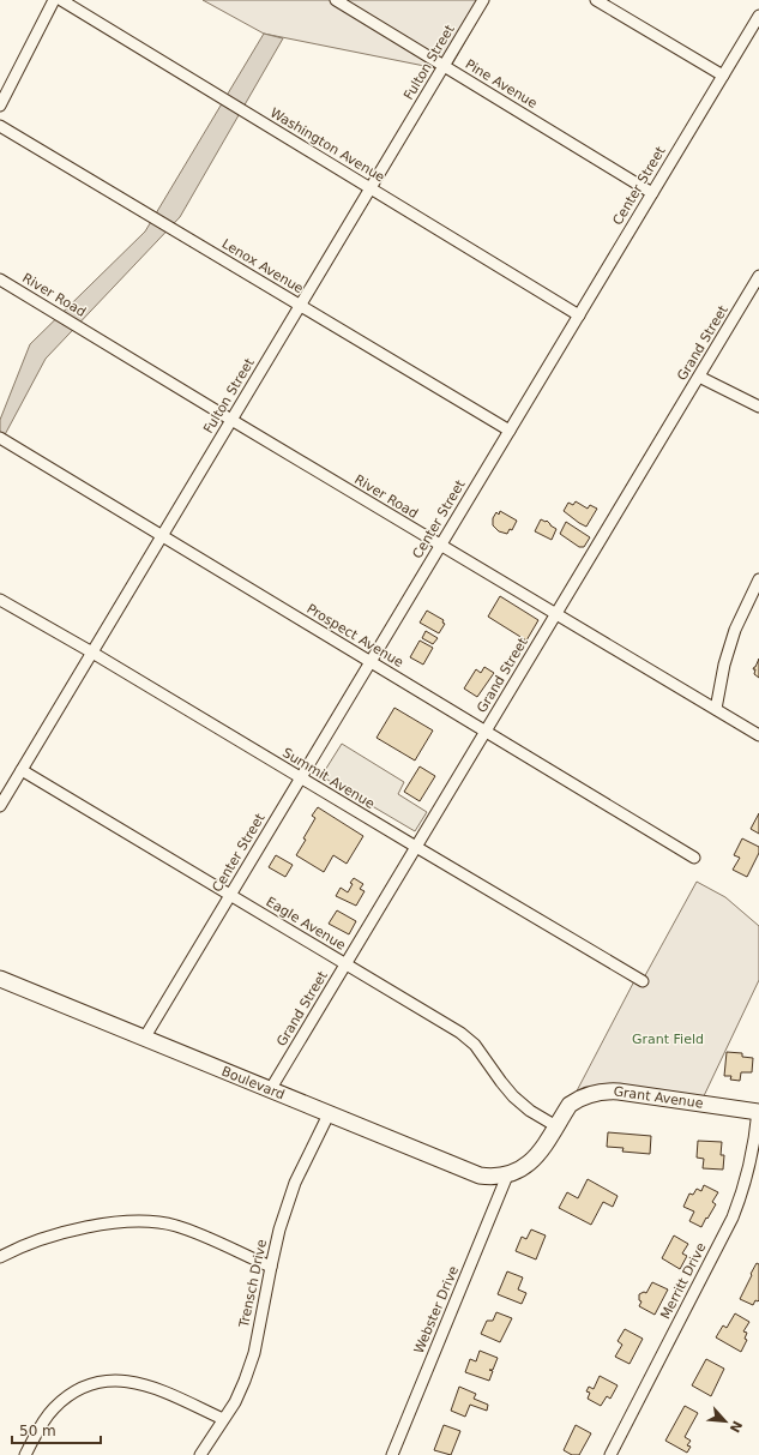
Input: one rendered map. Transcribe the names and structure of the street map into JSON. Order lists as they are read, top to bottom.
{
  "streets": {
    "street": [
      "Fulton Street",
      "Pine Avenue",
      "Washington Avenue",
      "Center Street",
      "Lenox Avenue",
      "River Road",
      "Grand Street",
      "Prospect Avenue",
      "Summit Avenue",
      "Eagle Avenue",
      "Boulevard",
      "Grant Avenue",
      "Merritt Drive",
      "Trensch Drive",
      "Webster Drive"
    ]
  },
  "crossings": [
    ["Fulton Street", "Pine Avenue"],
    ["Fulton Street", "Washington Avenue"],
    ["Fulton Street", "Lenox Avenue"],
    ["Fulton Street", "River Road"],
    ["Fulton Street", "Prospect Avenue"],
    ["Fulton Street", "Summit Avenue"],
    ["Fulton Street", "Eagle Avenue"],
    ["Pine Avenue", "Center Street"],
    ["Washington Avenue", "Center Street"],
    ["Center Street", "Lenox Avenue"],
    ["Center Street", "River Road"],
    ["Center Street", "Prospect Avenue"],
    ["Center Street", "Summit Avenue"],
    ["Center Street", "Eagle Avenue"],
    ["Center Street", "Boulevard"],
    ["River Road", "Grand Street"],
    ["Grand Street", "Prospect Avenue"],
    ["Grand Street", "Summit Avenue"],
    ["Grand Street", "Eagle Avenue"],
    ["Grand Street", "Boulevard"],
    ["Eagle Avenue", "Grant Avenue"],
    ["Boulevard", "Grant Avenue"],
    ["Boulevard", "Trensch Drive"],
    ["Boulevard", "Webster Drive"],
    ["Grant Avenue", "Merritt Drive"],
    ["Grant Avenue", "Webster Drive"]
  ],
  "parks": ["Grant Field"],
  "scale_bar": "50 m",
  "north": "bottom right"
}
